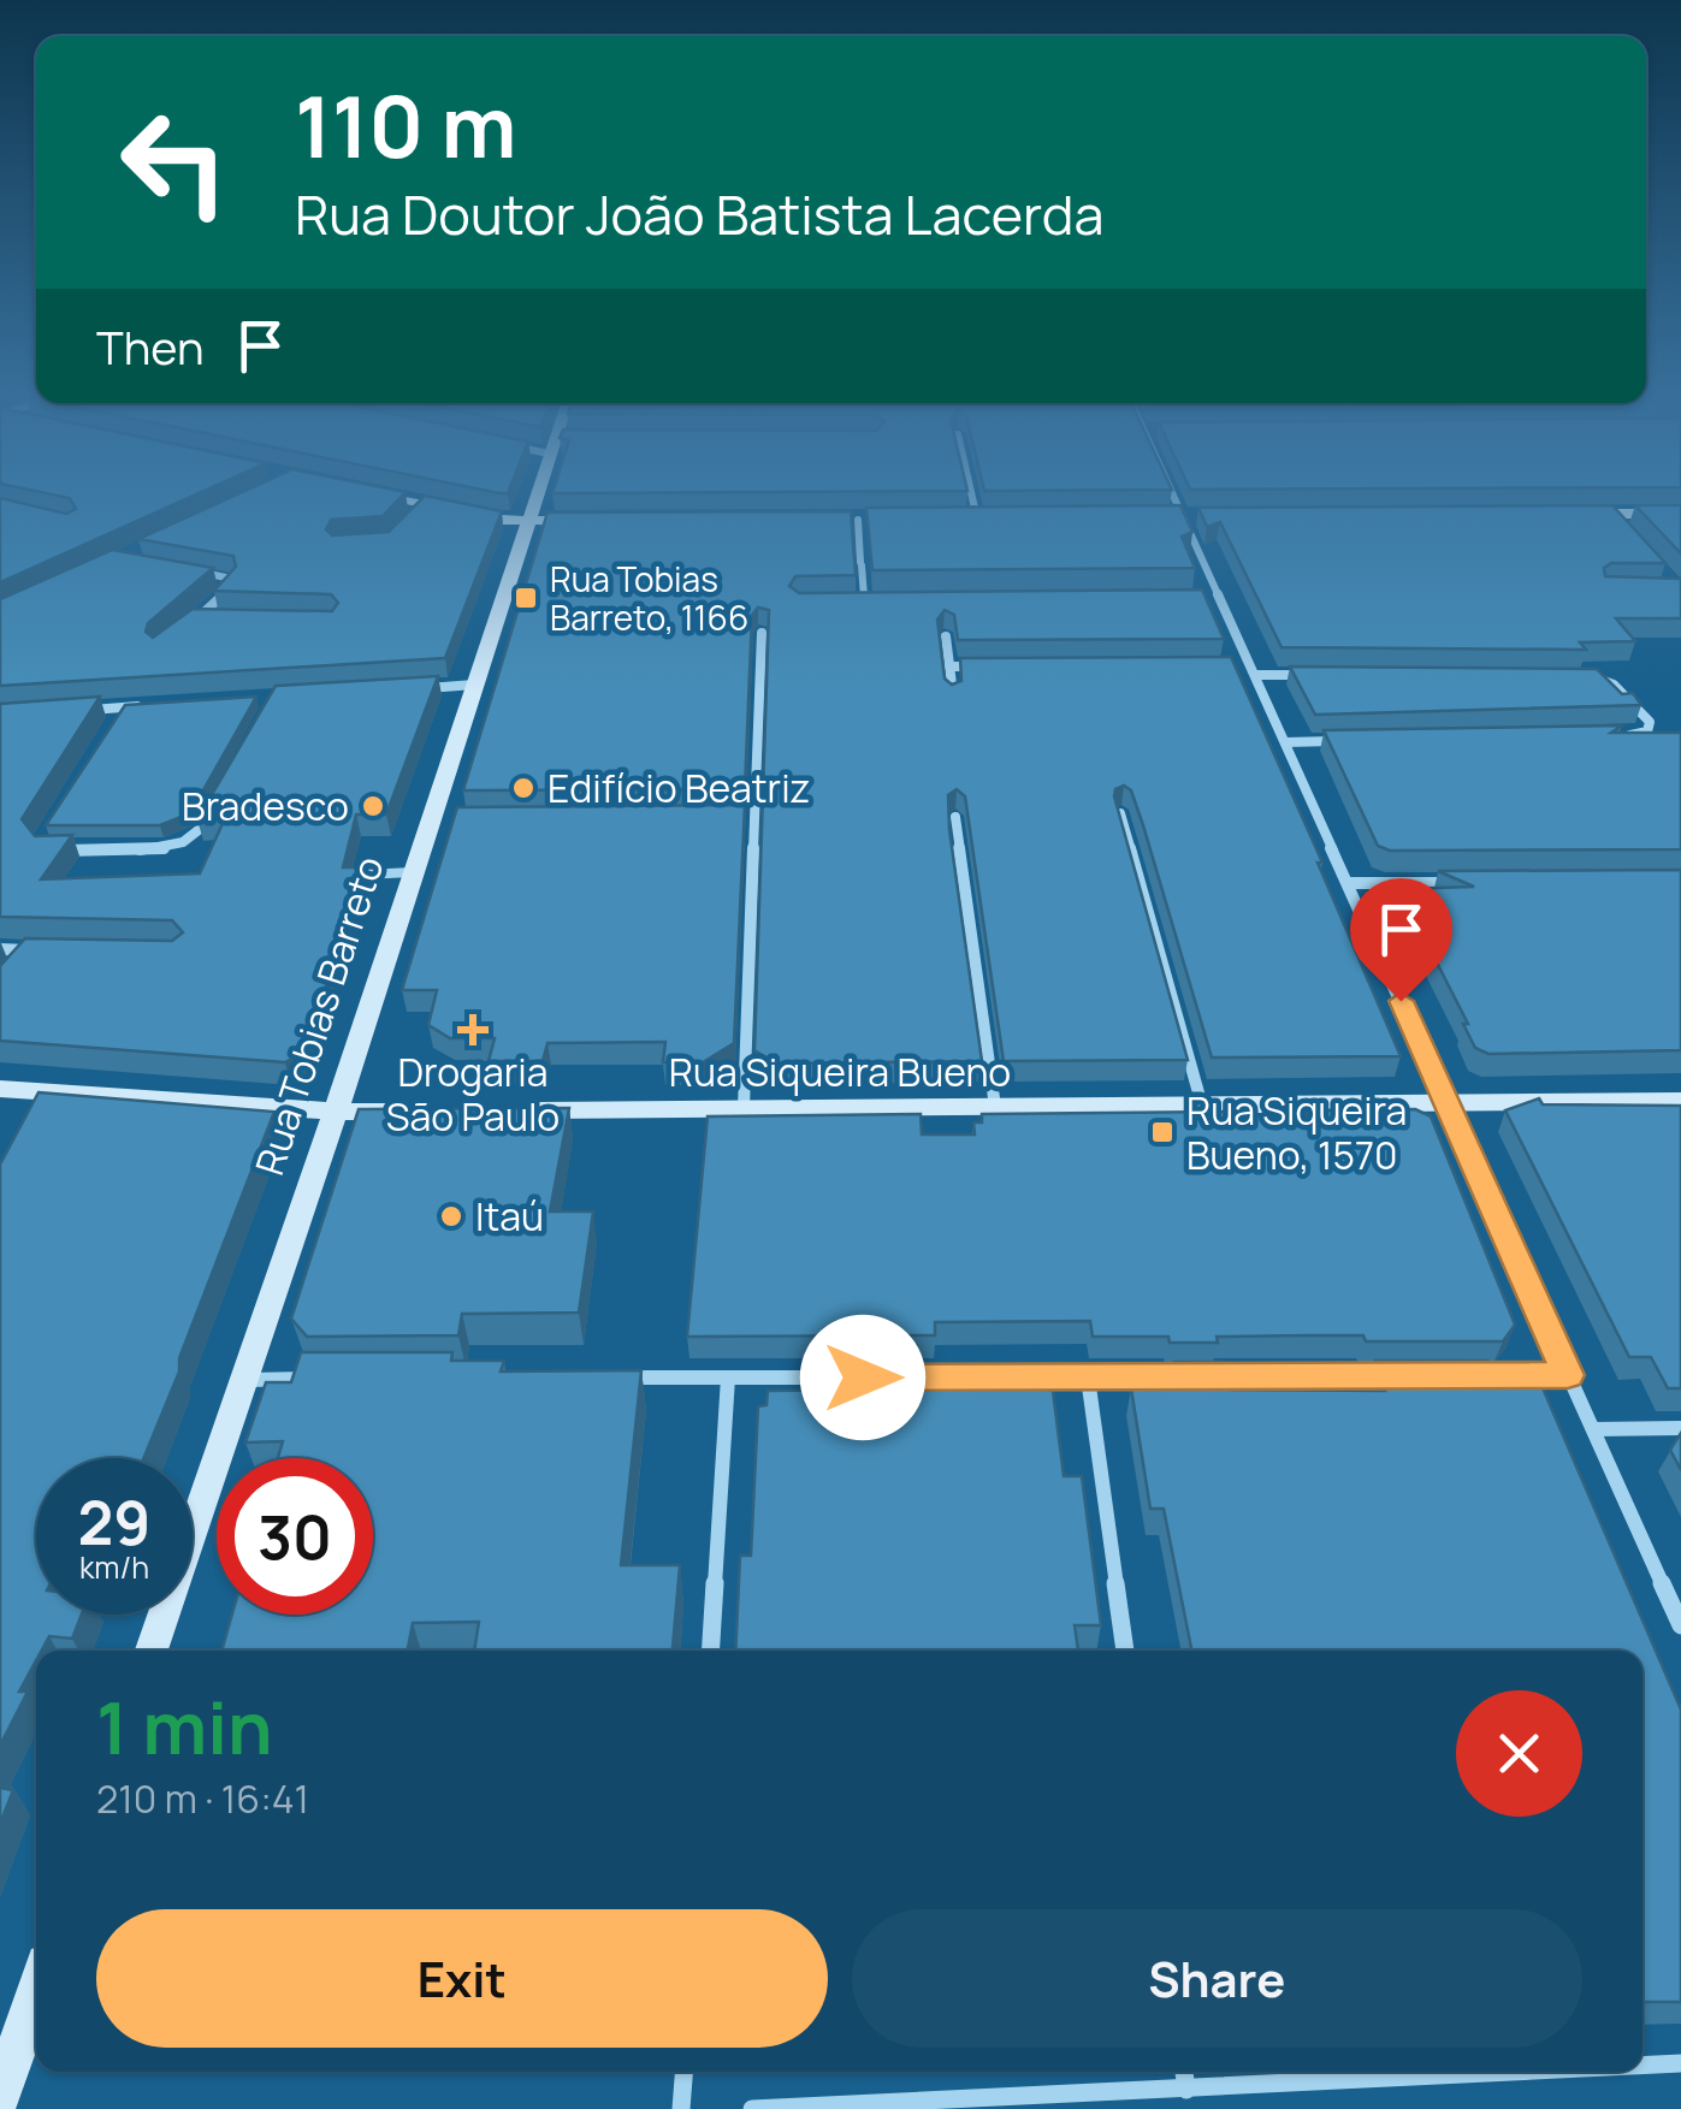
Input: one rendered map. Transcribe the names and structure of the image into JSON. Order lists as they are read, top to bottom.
{
  "streets": {
    "main road": ["Rua Tobias Barreto", "Rua Siqueira Bueno"]
  },
  "places": {
    "transit": ["Rua Tobias Barreto, 1166", "Rua Siqueira Bueno, 1570"],
    "other": ["Edifício Beatriz", "Bradesco", "Itaú"],
    "health": ["Drogaria São Paulo"]
  },
  "page": {
    "turn": ["110 m", "Rua Doutor João Batista Lacerda"],
    "then": "Then",
    "speed": "29 km/h",
    "limit": "30",
    "heading": ["1 min", "210 m · 16:41"],
    "buttons": ["Exit", "Share"]
  }
}
